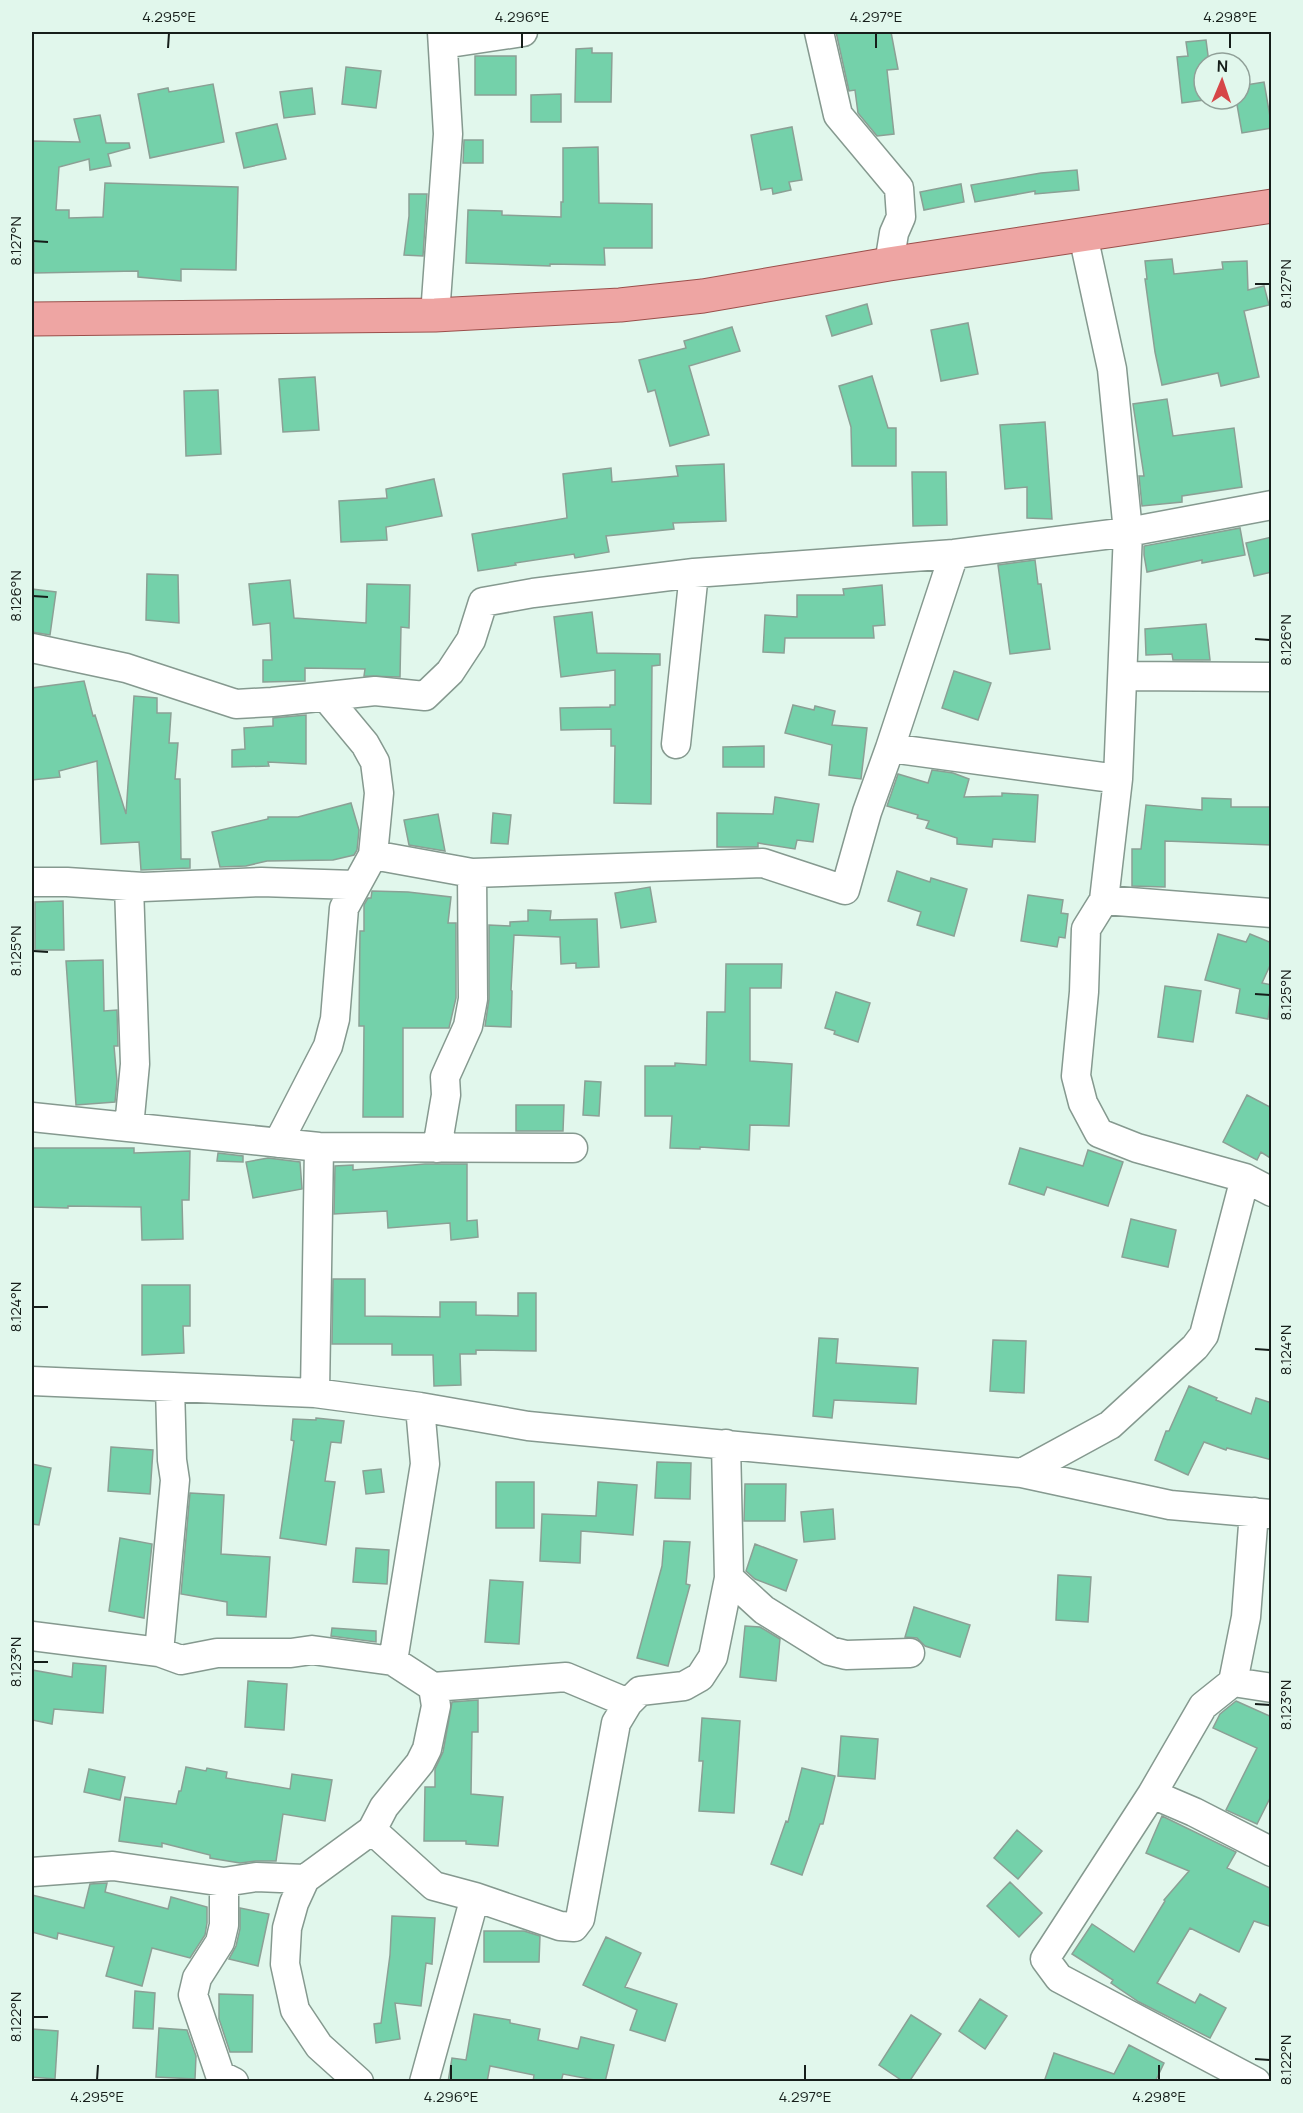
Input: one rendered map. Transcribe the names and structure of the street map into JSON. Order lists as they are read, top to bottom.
{
  "north": "top",
  "coordinates": [
    "4.295°E",
    "4.296°E",
    "4.297°E",
    "4.298°E",
    "8.127°N",
    "8.126°N",
    "8.125°N",
    "8.124°N",
    "8.123°N",
    "8.122°N"
  ]
}
